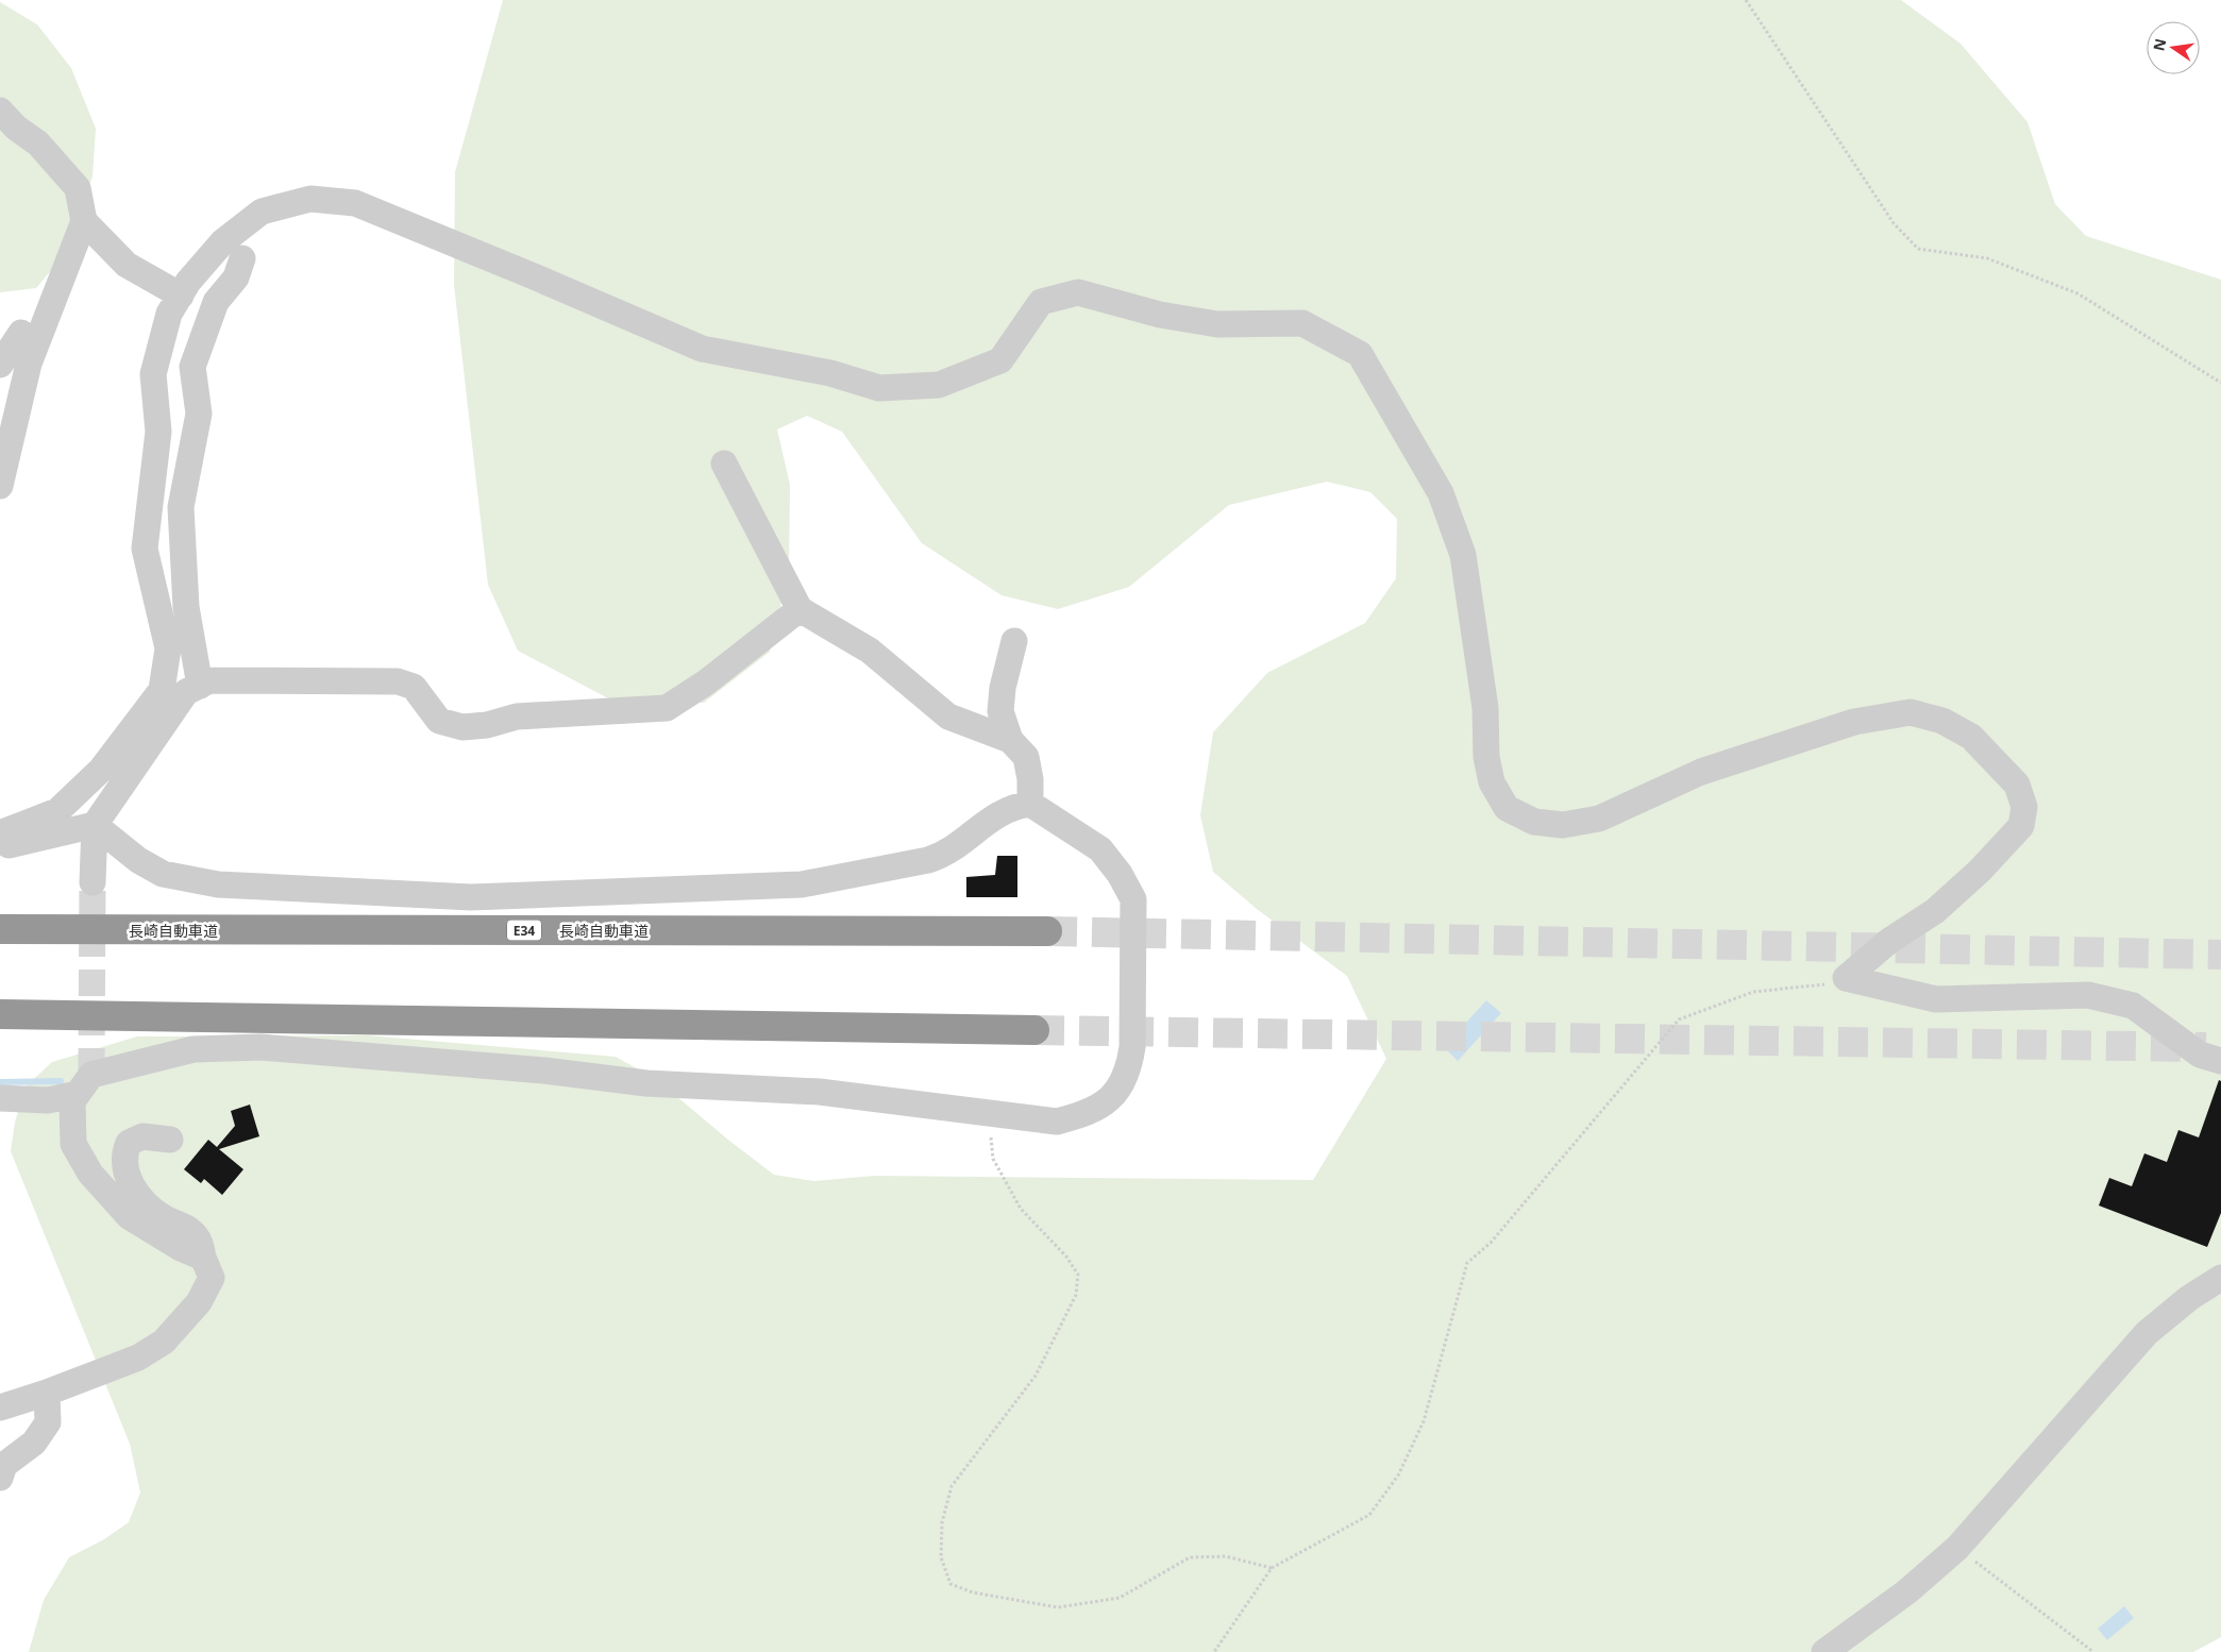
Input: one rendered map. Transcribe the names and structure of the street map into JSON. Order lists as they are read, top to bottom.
{
  "streets": {
    "highway": ["長崎自動車道", "E34"]
  },
  "north": "left"
}
